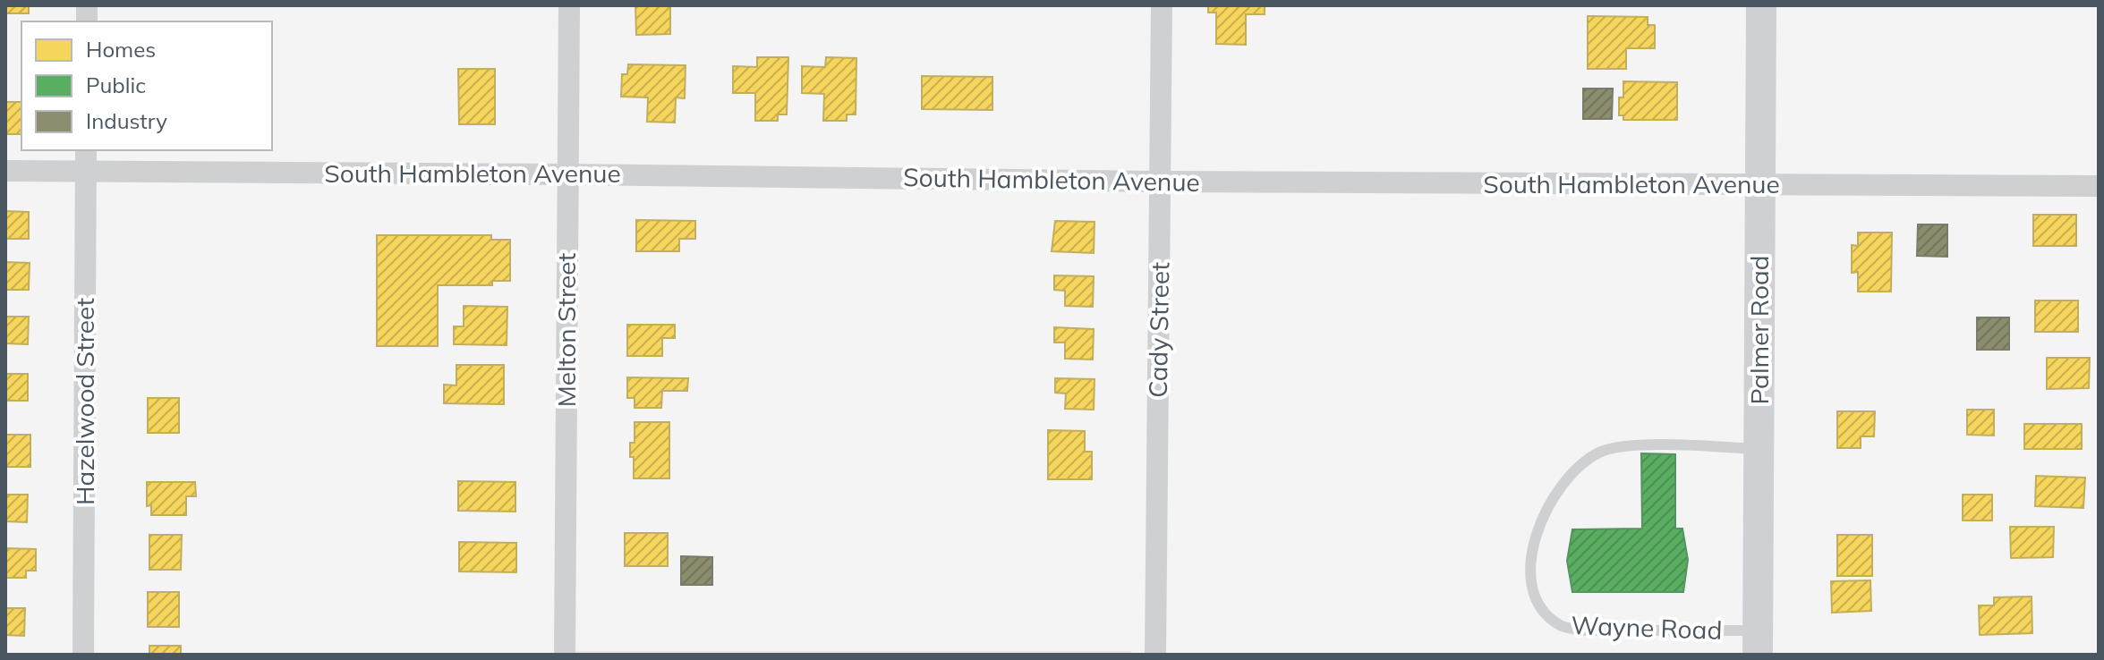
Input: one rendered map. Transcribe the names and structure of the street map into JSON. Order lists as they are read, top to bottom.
{
  "streets": {
    "street": [
      "South Hambleton Avenue",
      "Melton Street",
      "Cady Street",
      "Palmer Road",
      "Hazelwood Street"
    ],
    "lane": ["Wayne Road"]
  },
  "crossings": [
    ["South Hambleton Avenue", "Melton Street"],
    ["South Hambleton Avenue", "Cady Street"],
    ["South Hambleton Avenue", "Palmer Road"],
    ["South Hambleton Avenue", "Hazelwood Street"],
    ["Palmer Road", "Wayne Road"]
  ],
  "legend": ["Homes", "Public", "Industry"]
}
